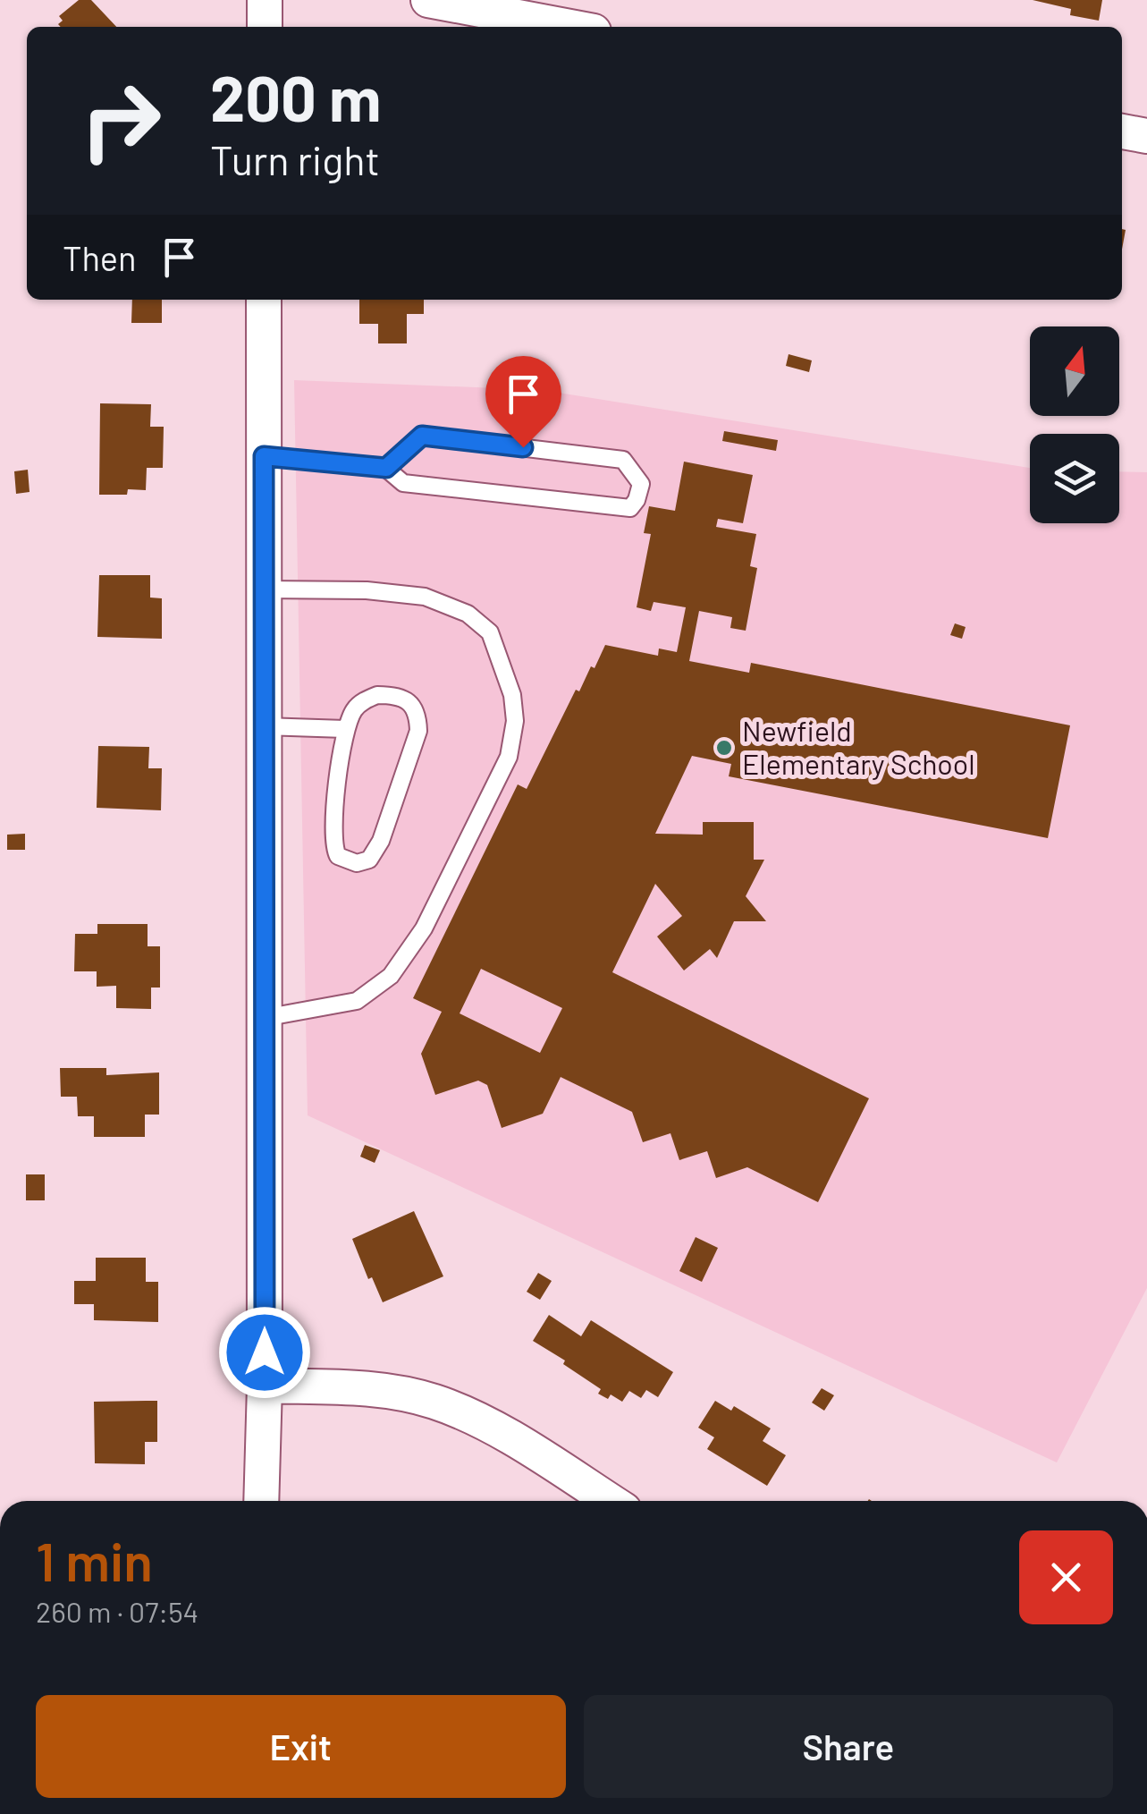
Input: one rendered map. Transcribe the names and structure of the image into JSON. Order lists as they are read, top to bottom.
{
  "places": ["Newfield Elementary School"],
  "north": "top",
  "page": {
    "turn": ["200 m", "Turn right"],
    "then": "Then",
    "heading": ["1 min", "260 m · 07:54"],
    "buttons": ["Exit", "Share"]
  }
}
